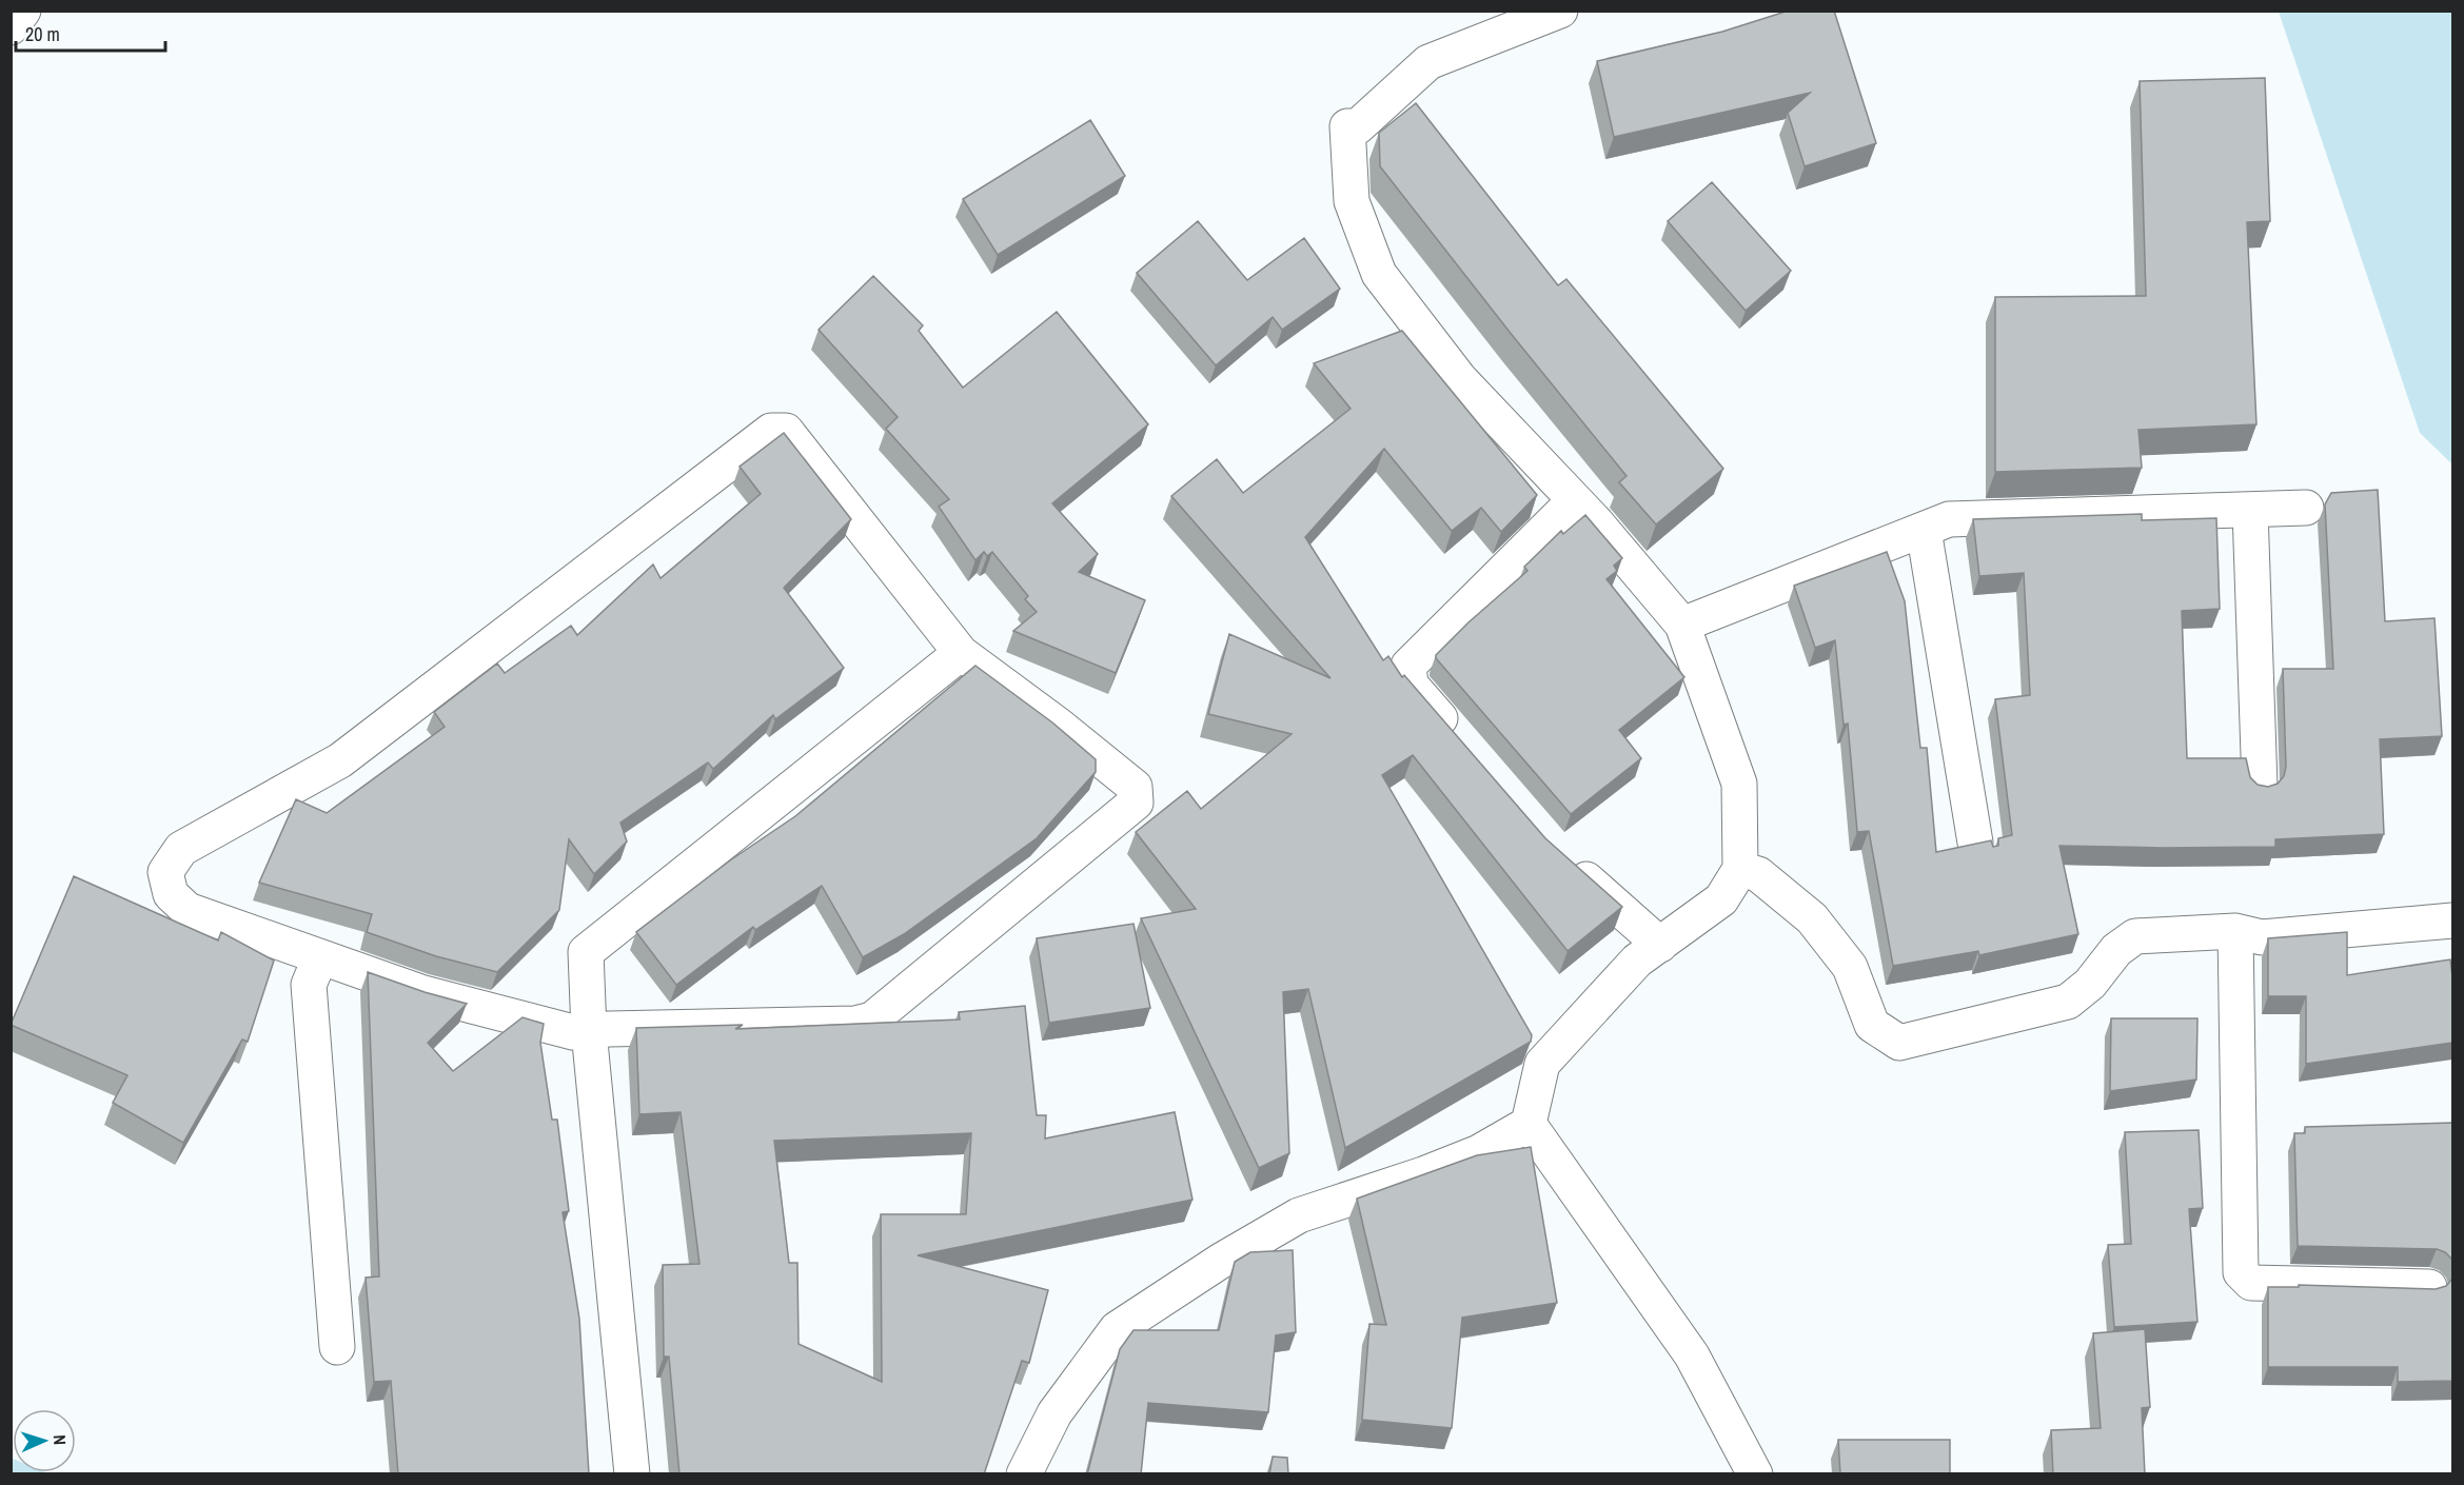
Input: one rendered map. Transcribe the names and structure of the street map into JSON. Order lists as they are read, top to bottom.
{
  "scale_bar": "20 m",
  "north": "right"
}
